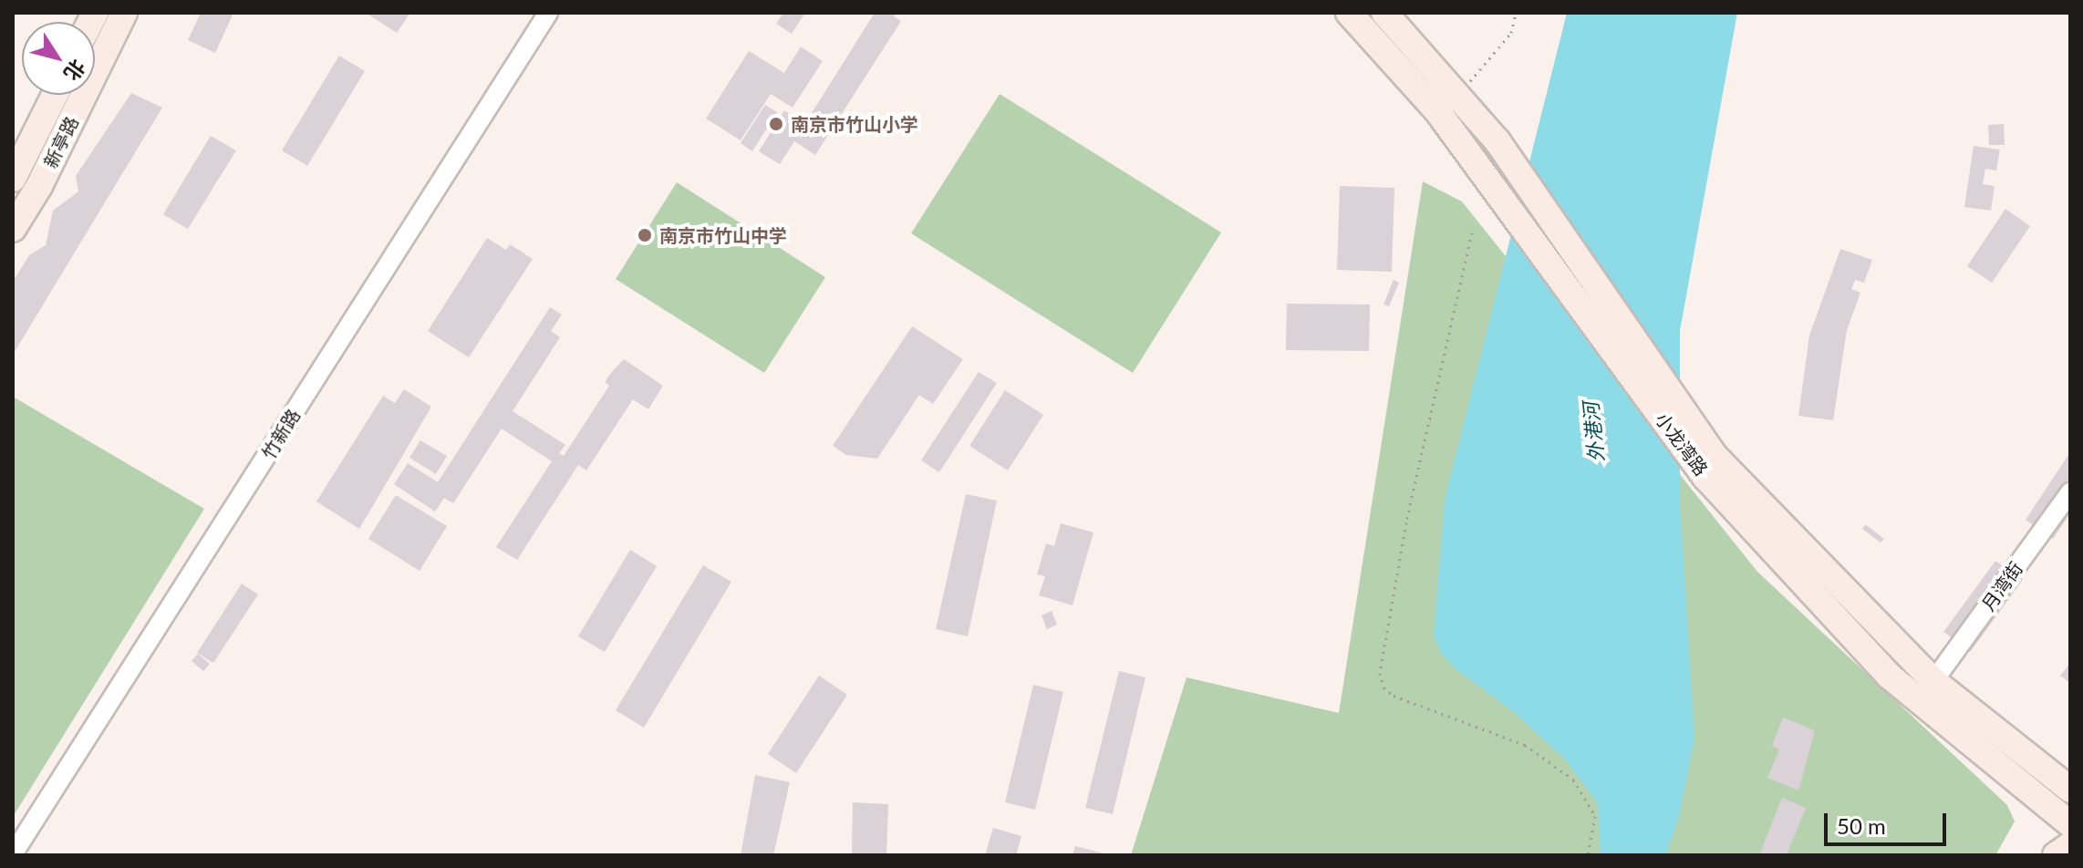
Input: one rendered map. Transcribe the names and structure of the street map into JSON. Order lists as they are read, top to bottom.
{
  "streets": {
    "main road": ["新亭路", "小龙湾路"],
    "street": ["竹新路", "月湾街"]
  },
  "crossings": [
    ["小龙湾路", "月湾街"]
  ],
  "water": ["外港河"],
  "places": ["南京市竹山小学", "南京市竹山中学"],
  "scale_bar": "50 m",
  "north": "bottom right"
}
